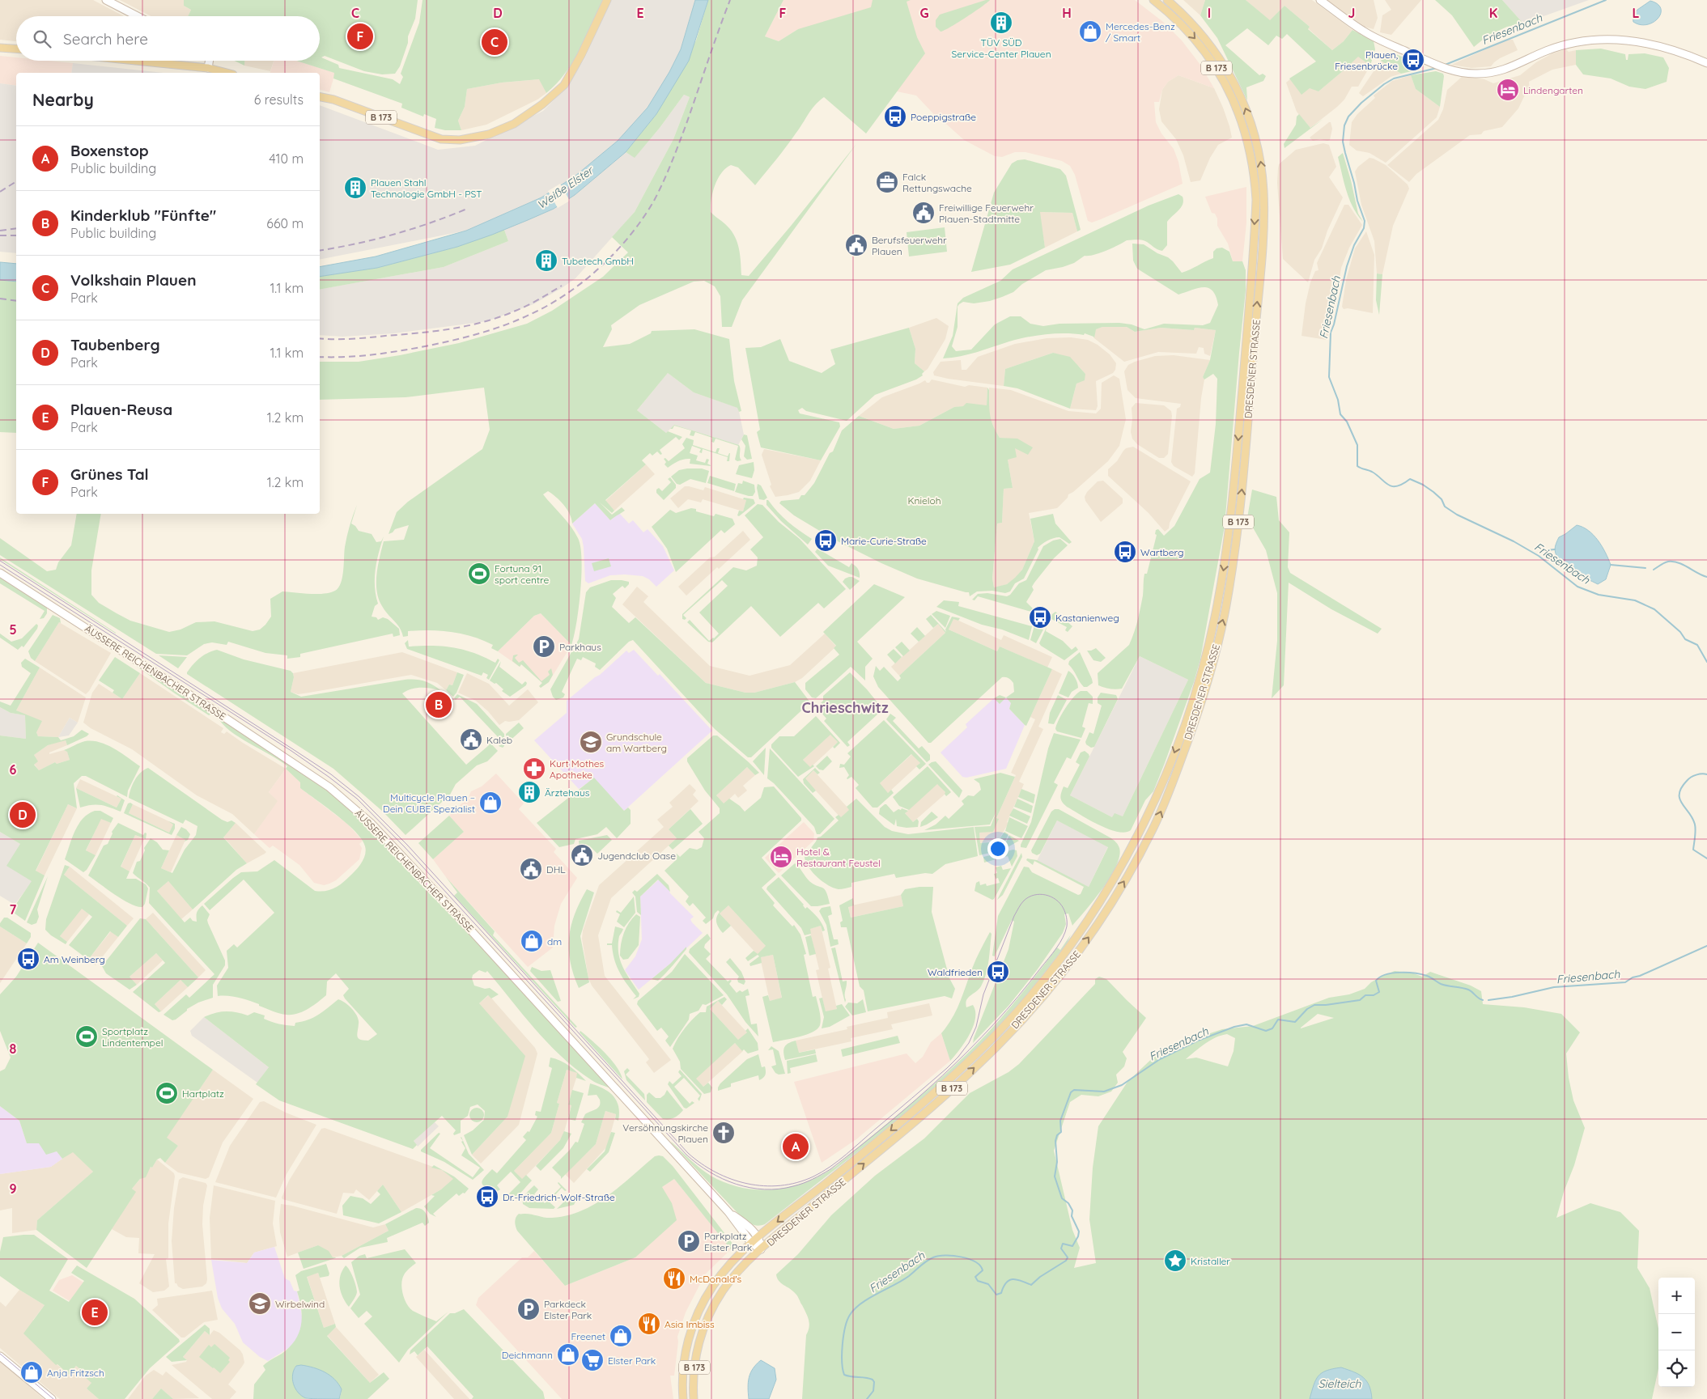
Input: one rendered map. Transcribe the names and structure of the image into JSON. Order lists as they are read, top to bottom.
{
  "streets": {
    "main road": ["B 173", "DRESDENER STRASSE"],
    "street": ["ÄUSSERE REICHENBACHER STRASSE"]
  },
  "crossings": [
    ["B 173", "DRESDENER STRASSE"],
    ["B 173", "ÄUSSERE REICHENBACHER STRASSE"],
    ["DRESDENER STRASSE", "ÄUSSERE REICHENBACHER STRASSE"]
  ],
  "districts": ["Chrieschwitz"],
  "water": ["Friesenbach", "Weiße Elster", "Sielteich"],
  "parks": ["Knieloh"],
  "places": {
    "building": [
      "TÜV SÜD Service-Center Plauen",
      "Plauen Stahl Technologie GmbH - PST",
      "Tubetech GmbH",
      "Ärztehaus"
    ],
    "shop": [
      "Mercedes-Benz / Smart",
      "Multicycle Plauen – Dein CUBE Spezialist",
      "dm",
      "Freenet",
      "Deichmann",
      "Anja Fritzsch"
    ],
    "bus stop": [
      "Plauen, Friesenbrücke",
      "Poeppigstraße",
      "Marie-Curie-Straße",
      "Wartberg",
      "Kastanienweg",
      "Am Weinberg",
      "Waldfrieden",
      "Dr.-Friedrich-Wolf-Straße"
    ],
    "hotel": ["Lindengarten", "Hotel & Restaurant Feustel"],
    "office": ["Falck Rettungswache"],
    "public building": [
      "Freiwillige Feuerwehr Plauen-Stadtmitte",
      "Berufsfeuerwehr Plauen",
      "Kaleb",
      "Jugendclub Oase",
      "DHL"
    ],
    "sports": ["Fortuna 91 sport centre", "Sportplatz Lindentempel", "Hartplatz"],
    "parking": ["Parkhaus", "Parkplatz Elster Park", "Parkdeck Elster Park"],
    "school or university": ["Grundschule am Wartberg", "Wirbelwind"],
    "pharmacy": ["Kurt Mothes Apotheke"],
    "church": ["Versöhnungskirche Plauen"],
    "place": ["Kristaller"],
    "restaurant": ["McDonald's", "Asia Imbiss"],
    "supermarket": ["Elster Park"]
  },
  "page": {
    "search": "Search here",
    "pins": [
      "F",
      "C",
      "B",
      "D",
      "A",
      "E"
    ],
    "heading": ["Nearby", "6 results"],
    "list": [
      {
        "mark": "A",
        "name": "Boxenstop",
        "note": "Public building",
        "value": "410 m"
      },
      {
        "mark": "B",
        "name": "Kinderklub \"Fünfte\"",
        "note": "Public building",
        "value": "660 m"
      },
      {
        "mark": "C",
        "name": "Volkshain Plauen",
        "note": "Park",
        "value": "1.1 km"
      },
      {
        "mark": "D",
        "name": "Taubenberg",
        "note": "Park",
        "value": "1.1 km"
      },
      {
        "mark": "E",
        "name": "Plauen-Reusa",
        "note": "Park",
        "value": "1.2 km"
      },
      {
        "mark": "F",
        "name": "Grünes Tal",
        "note": "Park",
        "value": "1.2 km"
      }
    ],
    "map_buttons": ["+", "−"]
  },
  "grid": {
    "columns": [
      "C",
      "D",
      "E",
      "F",
      "G",
      "H",
      "I",
      "J",
      "K",
      "L"
    ],
    "rows": [
      "5",
      "6",
      "7",
      "8",
      "9"
    ]
  }
}
